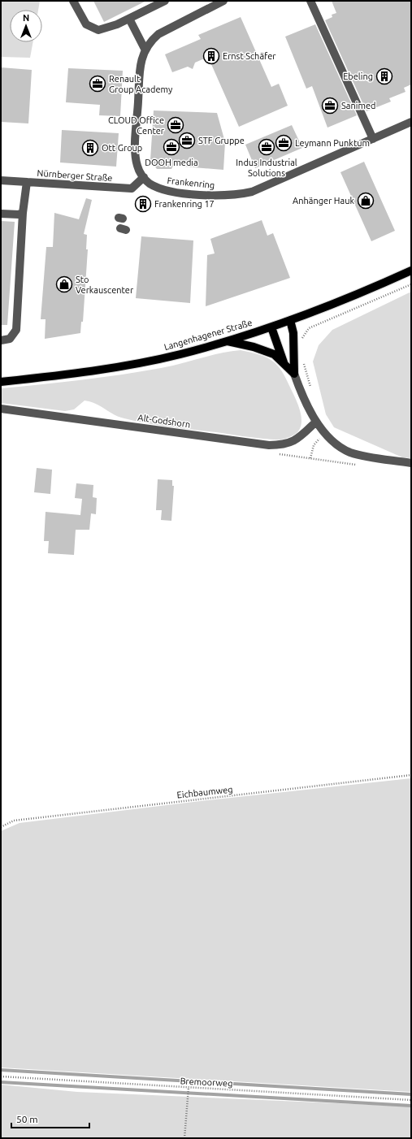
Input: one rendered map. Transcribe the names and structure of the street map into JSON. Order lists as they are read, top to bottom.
{
  "streets": {
    "main road": ["Langenhagener Straße"],
    "street": ["Nürnberger Straße", "Frankenring", "Alt-Godshorn"],
    "path": ["Eichbaumweg", "Bremoorweg"]
  },
  "crossings": [
    ["Nürnberger Straße", "Frankenring"]
  ],
  "places": {
    "building": [
      "Ernst Schäfer",
      "Ebeling",
      "Ott Group",
      "Frankenring 17"
    ],
    "office": [
      "Renault Group Academy",
      "Sanimed",
      "CLOUD Office Center",
      "STF Gruppe",
      "Leymann Punktum",
      "DOOH media",
      "Indus Industrial Solutions"
    ],
    "shop": ["Anhänger Hauk", "Sto Verkauscenter"]
  },
  "scale_bar": "50 m",
  "north": "top"
}
